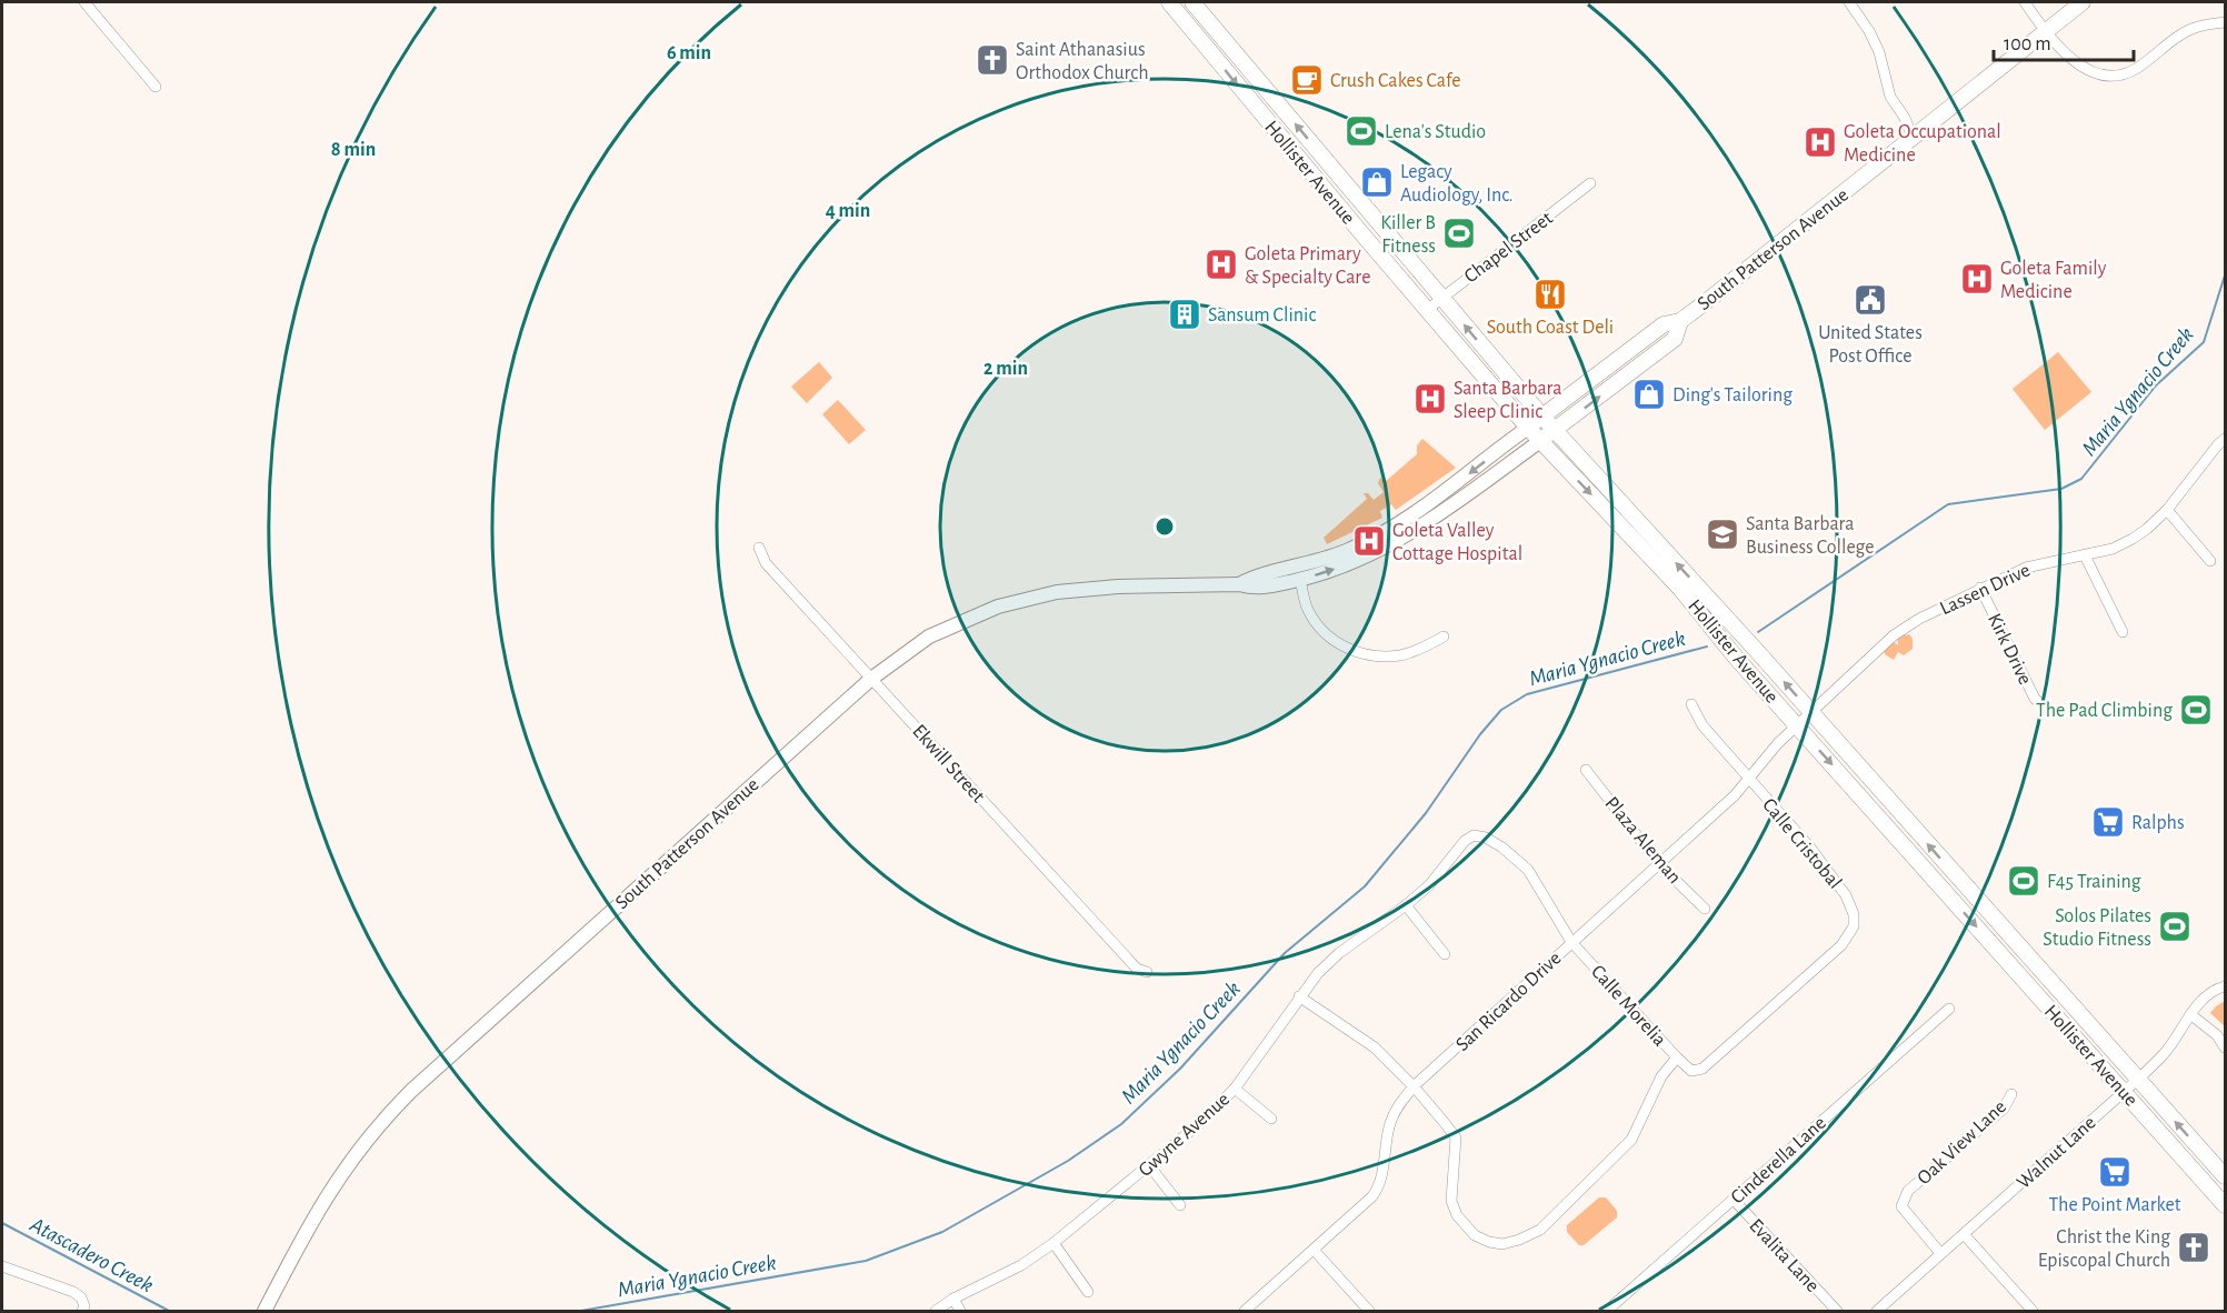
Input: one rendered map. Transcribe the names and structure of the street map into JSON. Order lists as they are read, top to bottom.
{
  "streets": {
    "main road": ["Hollister Avenue", "South Patterson Avenue"],
    "street": [
      "Chapel Street",
      "Lassen Drive",
      "Kirk Drive",
      "Ekwill Street",
      "Plaza Aleman",
      "Calle Cristobal",
      "San Ricardo Drive",
      "Calle Morelia",
      "Gwyne Avenue",
      "Oak View Lane",
      "Walnut Lane",
      "Cinderella Lane",
      "Evalita Lane"
    ]
  },
  "crossings": [
    ["Hollister Avenue", "Chapel Street"],
    ["Hollister Avenue", "South Patterson Avenue"],
    ["Hollister Avenue", "Lassen Drive"],
    ["Hollister Avenue", "San Ricardo Drive"],
    ["Hollister Avenue", "Walnut Lane"],
    ["South Patterson Avenue", "Ekwill Street"],
    ["Lassen Drive", "Kirk Drive"],
    ["Lassen Drive", "San Ricardo Drive"],
    ["Plaza Aleman", "San Ricardo Drive"],
    ["Calle Cristobal", "San Ricardo Drive"],
    ["San Ricardo Drive", "Calle Morelia"],
    ["Calle Morelia", "Gwyne Avenue"],
    ["Oak View Lane", "Walnut Lane"],
    ["Cinderella Lane", "Evalita Lane"]
  ],
  "water": ["Maria Ygnacio Creek", "Atascadero Creek"],
  "places": {
    "church": ["Saint Athanasius Orthodox Church", "Christ the King Episcopal Church"],
    "cafe": ["Crush Cakes Cafe"],
    "sports": [
      "Lena's Studio",
      "Killer B Fitness",
      "The Pad Climbing",
      "F45 Training",
      "Solos Pilates Studio Fitness"
    ],
    "hospital": [
      "Goleta Occupational Medicine",
      "Goleta Primary & Specialty Care",
      "Goleta Family Medicine",
      "Santa Barbara Sleep Clinic",
      "Goleta Valley Cottage Hospital"
    ],
    "shop": ["Legacy Audiology, Inc.", "Ding's Tailoring"],
    "restaurant": ["South Coast Deli"],
    "public building": ["United States Post Office"],
    "building": ["Sansum Clinic"],
    "school or university": ["Santa Barbara Business College"],
    "supermarket": ["Ralphs", "The Point Market"]
  },
  "scale_bar": "100 m",
  "rings": [
    "6 min",
    "8 min",
    "4 min",
    "2 min"
  ]
}
